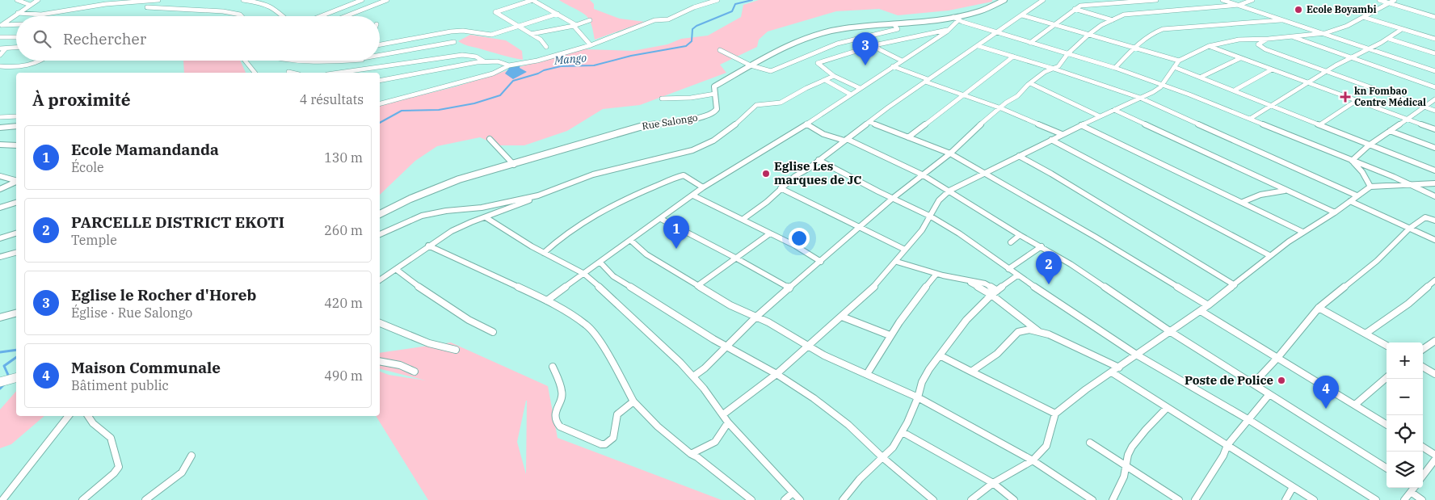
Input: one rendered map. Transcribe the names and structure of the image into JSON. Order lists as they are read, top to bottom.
{
  "streets": {
    "street": ["Rue Salongo"]
  },
  "water": ["Mango"],
  "places": {
    "other": ["Ecole Boyambi", "Eglise Les marques de JC", "Poste de Police"],
    "health": ["kn Fombao Centre Médical"]
  },
  "page": {
    "search": "Rechercher",
    "pins": [
      "3",
      "1",
      "2",
      "4"
    ],
    "heading": ["À proximité", "4 résultats"],
    "list": [
      {
        "mark": "1",
        "name": "Ecole Mamandanda",
        "note": "École",
        "value": "130 m"
      },
      {
        "mark": "2",
        "name": "PARCELLE DISTRICT EKOTI",
        "note": "Temple",
        "value": "260 m"
      },
      {
        "mark": "3",
        "name": "Eglise le Rocher d'Horeb",
        "note": "Église · Rue Salongo",
        "value": "420 m"
      },
      {
        "mark": "4",
        "name": "Maison Communale",
        "note": "Bâtiment public",
        "value": "490 m"
      }
    ],
    "map_buttons": ["+", "−"]
  }
}
